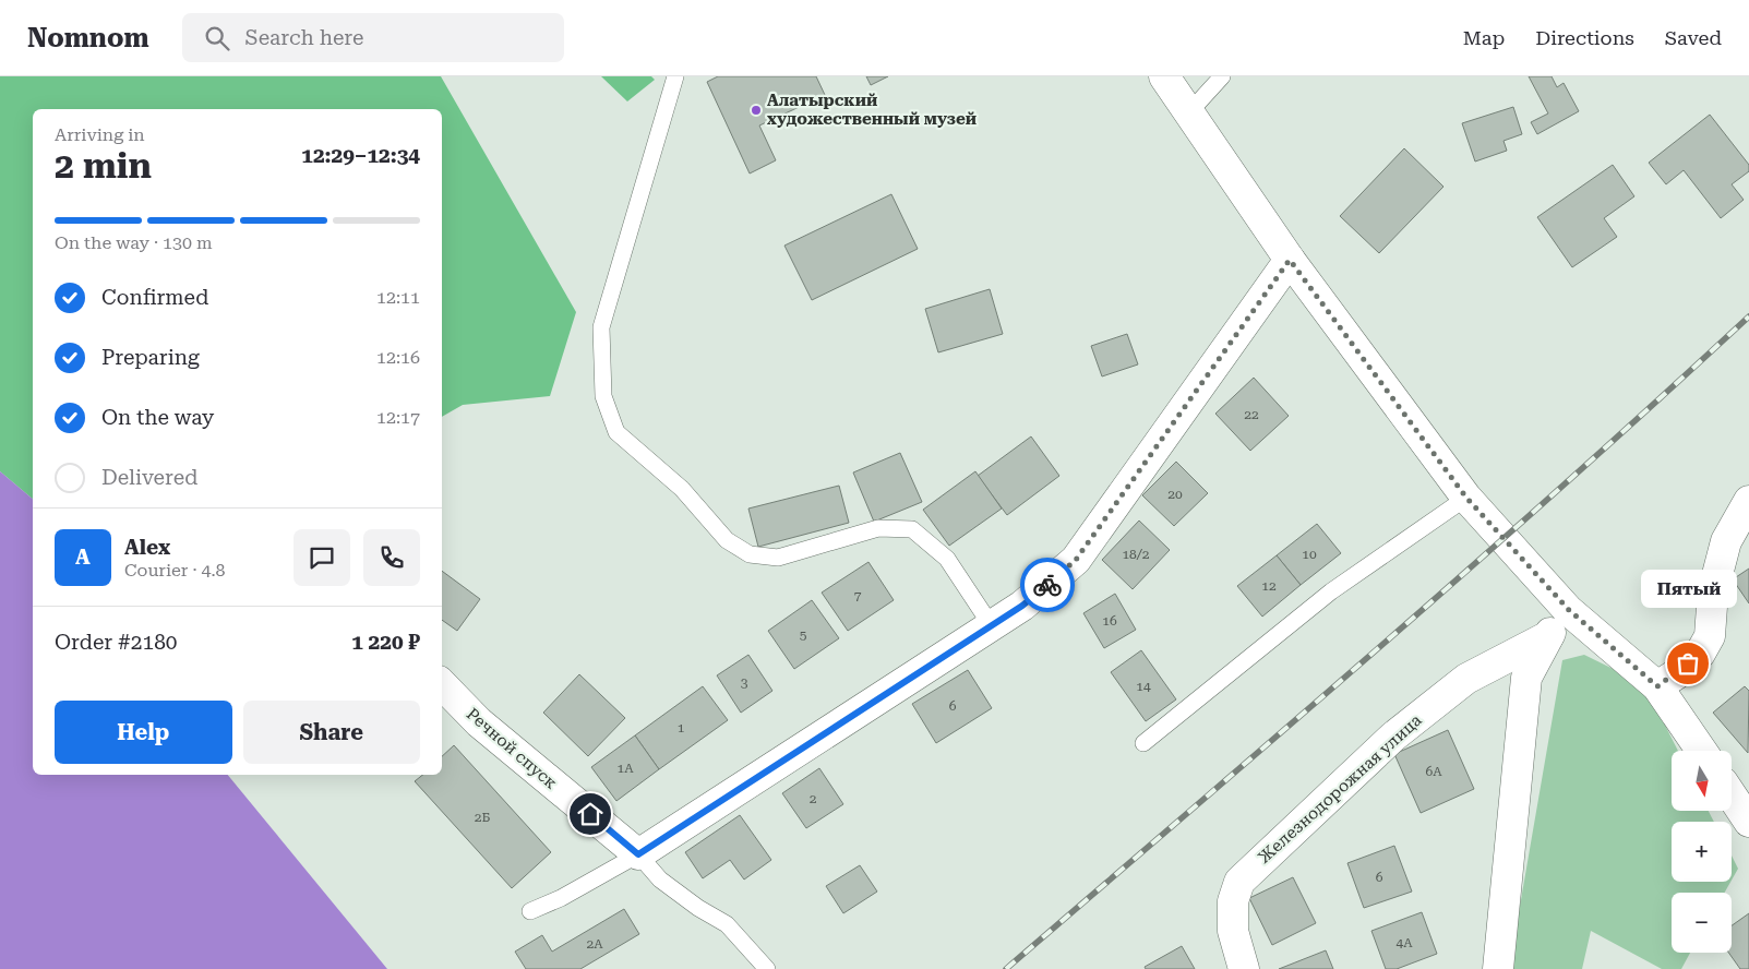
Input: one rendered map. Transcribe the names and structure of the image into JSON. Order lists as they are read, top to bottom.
{
  "streets": {
    "street": ["Речной спуск", "Железнодорожная улица"]
  },
  "places": ["Алатырский художественный музей", "Пятый"],
  "house_numbers": [
    "22",
    "20",
    "18/2",
    "10",
    "12",
    "7",
    "16",
    "5",
    "3",
    "14",
    "6",
    "1",
    "1А",
    "6А",
    "2",
    "2Б",
    "6",
    "4А",
    "2А"
  ],
  "north": "bottom",
  "page": {
    "header": "Nomnom",
    "search": "Search here",
    "nav": ["Map", "Directions", "Saved"],
    "heading": ["2 min", "Arriving in", "12:29–12:34"],
    "panel": [
      "Alex",
      "Courier · 4.8",
      "Order #2180",
      "1 220 ₽"
    ],
    "bar": "On the way · 130 m",
    "list": [
      ["Confirmed", "12:11"],
      ["Preparing", "12:16"],
      ["On the way", "12:17"],
      "Delivered"
    ],
    "round": "A",
    "bubble": "Пятый",
    "buttons": ["Help", "Share"],
    "map_buttons": ["+", "−"]
  }
}
